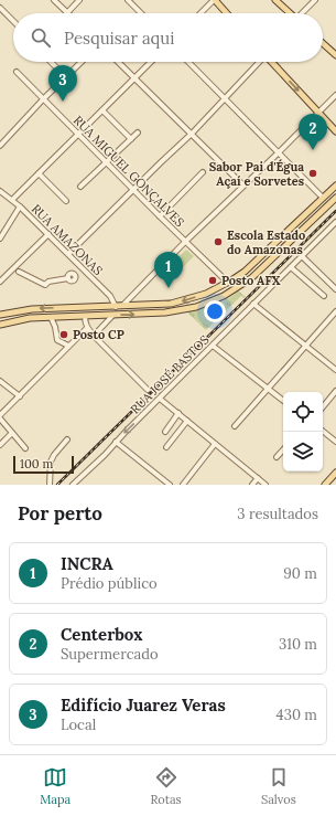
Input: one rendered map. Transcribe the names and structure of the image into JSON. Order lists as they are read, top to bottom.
{
  "streets": {
    "street": ["RUA MIGUEL GONÇALVES", "RUA AMAZONAS", "RUA JOSÉ BASTOS"]
  },
  "places": [
    "Sabor Pai d'Égua Açaí e Sorvetes",
    "Escola Estado do Amazonas",
    "Posto AFX",
    "Posto CP"
  ],
  "scale_bar": "100 m",
  "page": {
    "search": "Pesquisar aqui",
    "pins": ["3", "2", "1"],
    "scale": "100 m",
    "heading": ["Por perto", "3 resultados"],
    "list": [
      {
        "mark": "1",
        "name": "INCRA",
        "note": "Prédio público",
        "value": "90 m"
      },
      {
        "mark": "2",
        "name": "Centerbox",
        "note": "Supermercado",
        "value": "310 m"
      },
      {
        "mark": "3",
        "name": "Edifício Juarez Veras",
        "note": "Local",
        "value": "430 m"
      }
    ],
    "nav": ["Mapa", "Rotas", "Salvos"]
  }
}
